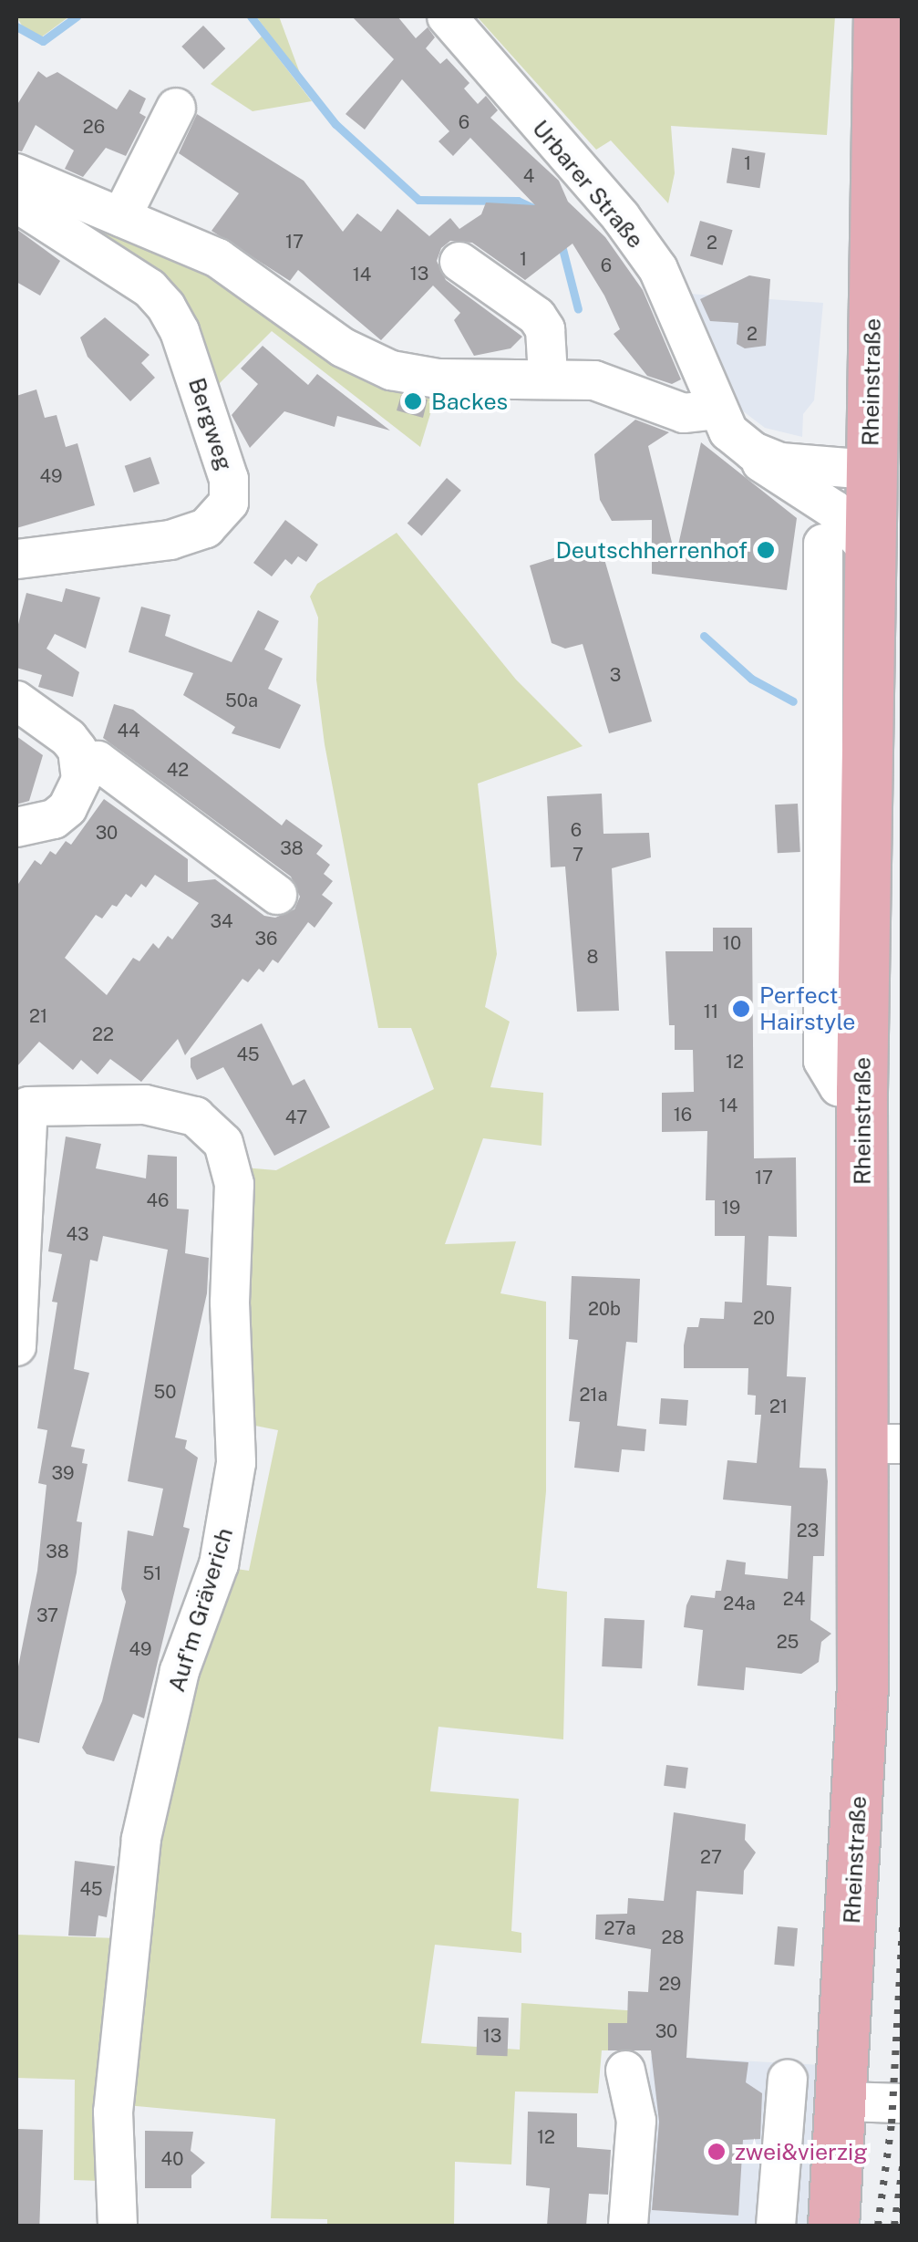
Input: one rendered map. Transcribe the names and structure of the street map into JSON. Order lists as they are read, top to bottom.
{
  "streets": {
    "main road": ["Rheinstraße"],
    "street": ["Urbarer Straße", "Bergweg", "Auf'm Gräverich"]
  },
  "crossings": [
    ["Urbarer Straße", "Rheinstraße"]
  ],
  "places": [
    "Backes",
    "Deutschherrenhof",
    "Perfect Hairstyle",
    "zwei&vierzig"
  ],
  "house_numbers": [
    "6",
    "26",
    "1",
    "4",
    "17",
    "2",
    "1",
    "6",
    "13",
    "14",
    "2",
    "49",
    "3",
    "50a",
    "44",
    "42",
    "6",
    "30",
    "38",
    "7",
    "34",
    "36",
    "10",
    "8",
    "11",
    "21",
    "22",
    "45",
    "12",
    "14",
    "16",
    "47",
    "17",
    "46",
    "19",
    "43",
    "20b",
    "20",
    "50",
    "21a",
    "21",
    "39",
    "23",
    "38",
    "51",
    "24",
    "24a",
    "37",
    "25",
    "49",
    "27",
    "45",
    "27a",
    "28",
    "29",
    "30",
    "13",
    "12",
    "40"
  ]
}
